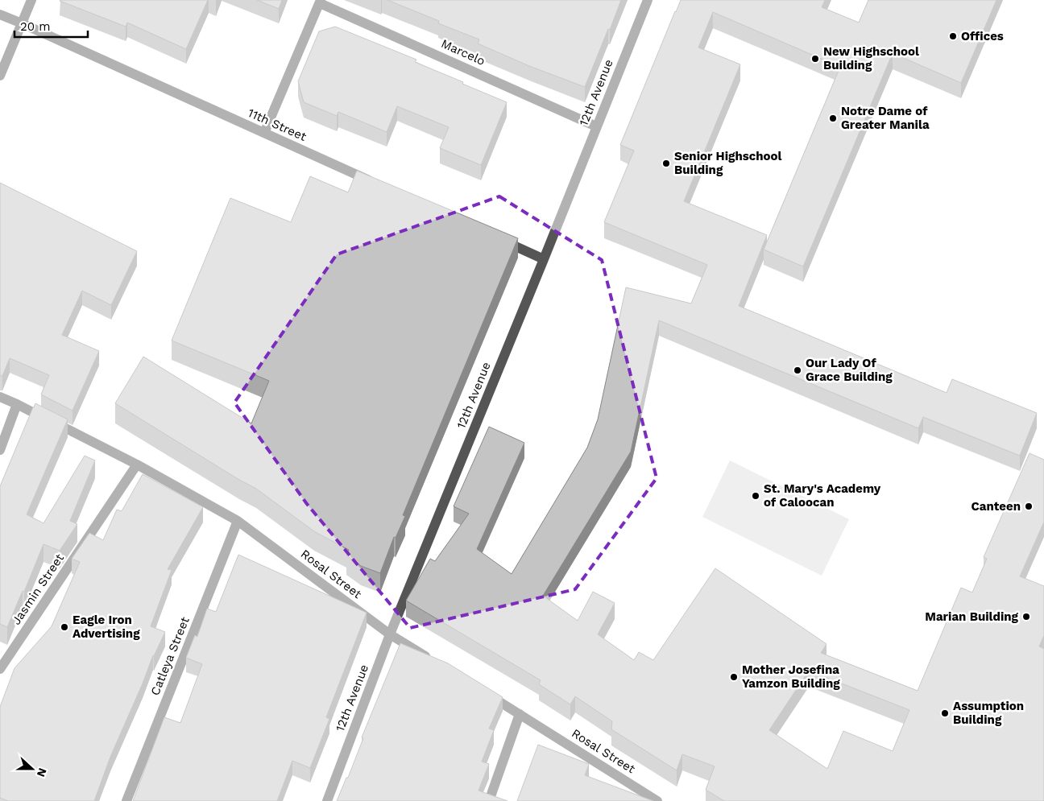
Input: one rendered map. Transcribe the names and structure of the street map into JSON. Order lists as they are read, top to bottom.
{
  "streets": {
    "street": [
      "Marcelo",
      "12th Avenue",
      "11th Street",
      "Rosal Street",
      "Jasmin Street",
      "Catleya Street"
    ]
  },
  "crossings": [
    ["Marcelo", "12th Avenue"],
    ["Marcelo", "11th Street"],
    ["12th Avenue", "Rosal Street"],
    ["Rosal Street", "Jasmin Street"],
    ["Rosal Street", "Catleya Street"]
  ],
  "places": [
    "Offices",
    "New Highschool Building",
    "Notre Dame of Greater Manila",
    "Senior Highschool Building",
    "Our Lady Of Grace Building",
    "St. Mary's Academy of Caloocan",
    "Canteen",
    "Marian Building",
    "Eagle Iron Advertising",
    "Mother Josefina Yamzon Building",
    "Assumption Building"
  ],
  "scale_bar": "20 m",
  "north": "right"
}
